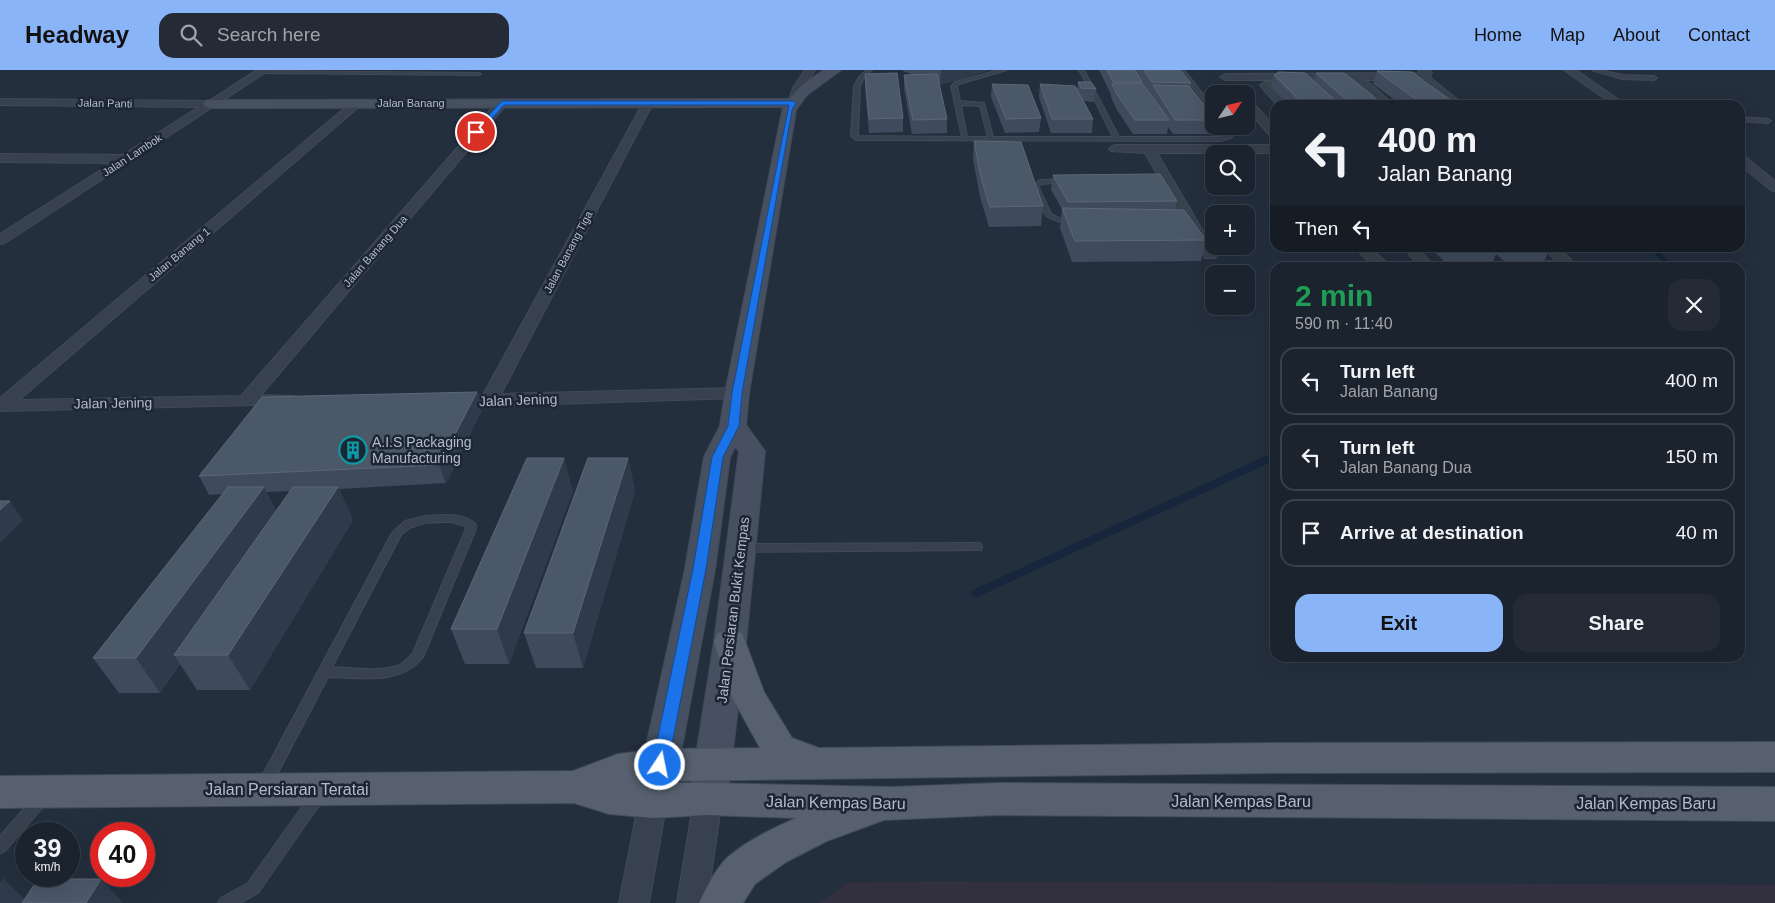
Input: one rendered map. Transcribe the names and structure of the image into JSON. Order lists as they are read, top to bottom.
{
  "streets": {
    "main road": ["Jalan Persiaran Teratai", "Jalan Kempas Baru"],
    "street": [
      "Jalan Panti",
      "Jalan Banang",
      "Jalan Lambok",
      "Jalan Banang Dua",
      "Jalan Banang Tiga",
      "Jalan Banang 1",
      "Jalan Jening",
      "Jalan Persiaran Bukit Kempas"
    ]
  },
  "crossings": [
    ["Jalan Panti", "Jalan Banang"],
    ["Jalan Panti", "Jalan Lambok"],
    ["Jalan Banang", "Jalan Lambok"],
    ["Jalan Banang", "Jalan Banang Dua"],
    ["Jalan Banang", "Jalan Banang Tiga"],
    ["Jalan Banang", "Jalan Banang 1"],
    ["Jalan Banang Dua", "Jalan Jening"],
    ["Jalan Banang Tiga", "Jalan Jening"],
    ["Jalan Banang 1", "Jalan Jening"],
    ["Jalan Persiaran Bukit Kempas", "Jalan Persiaran Teratai"],
    ["Jalan Persiaran Bukit Kempas", "Jalan Kempas Baru"],
    ["Jalan Persiaran Teratai", "Jalan Kempas Baru"]
  ],
  "places": {
    "building": ["A.I.S Packaging Manufacturing"]
  },
  "north": "top right",
  "page": {
    "header": "Headway",
    "search": "Search here",
    "nav": [
      "Home",
      "Map",
      "About",
      "Contact"
    ],
    "map_buttons": ["+", "−"],
    "turn": ["400 m", "Jalan Banang"],
    "then": "Then",
    "heading": ["2 min", "590 m · 11:40"],
    "list": [
      {
        "name": "Turn left",
        "note": "Jalan Banang",
        "value": "400 m"
      },
      {
        "name": "Turn left",
        "note": "Jalan Banang Dua",
        "value": "150 m"
      },
      {
        "name": "Arrive at destination",
        "value": "40 m"
      }
    ],
    "buttons": ["Exit", "Share"],
    "speed": "39 km/h",
    "limit": "40"
  }
}
